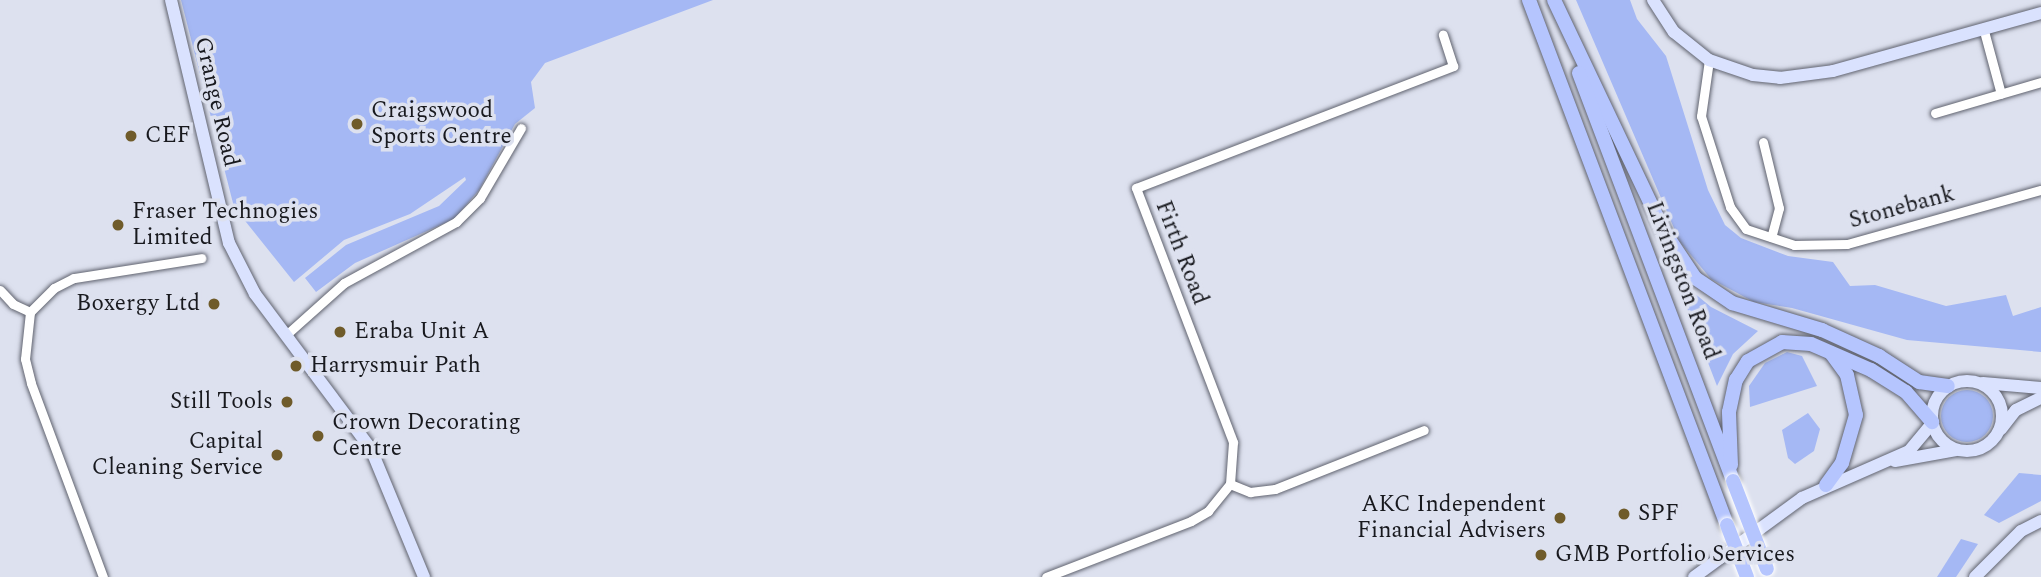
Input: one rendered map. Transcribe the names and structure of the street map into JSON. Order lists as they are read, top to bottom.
{
  "streets": {
    "main road": ["Livingston Road"],
    "street": ["Grange Road", "Stonebank", "Firth Road"]
  },
  "places": [
    "Craigswood Sports Centre",
    "CEF",
    "Fraser Technogies Limited",
    "Boxergy Ltd",
    "Eraba Unit A",
    "Harrysmuir Path",
    "Still Tools",
    "Crown Decorating Centre",
    "Capital Cleaning Service",
    "SPF",
    "AKC Independent Financial Advisers",
    "GMB Portfolio Services"
  ]
}
